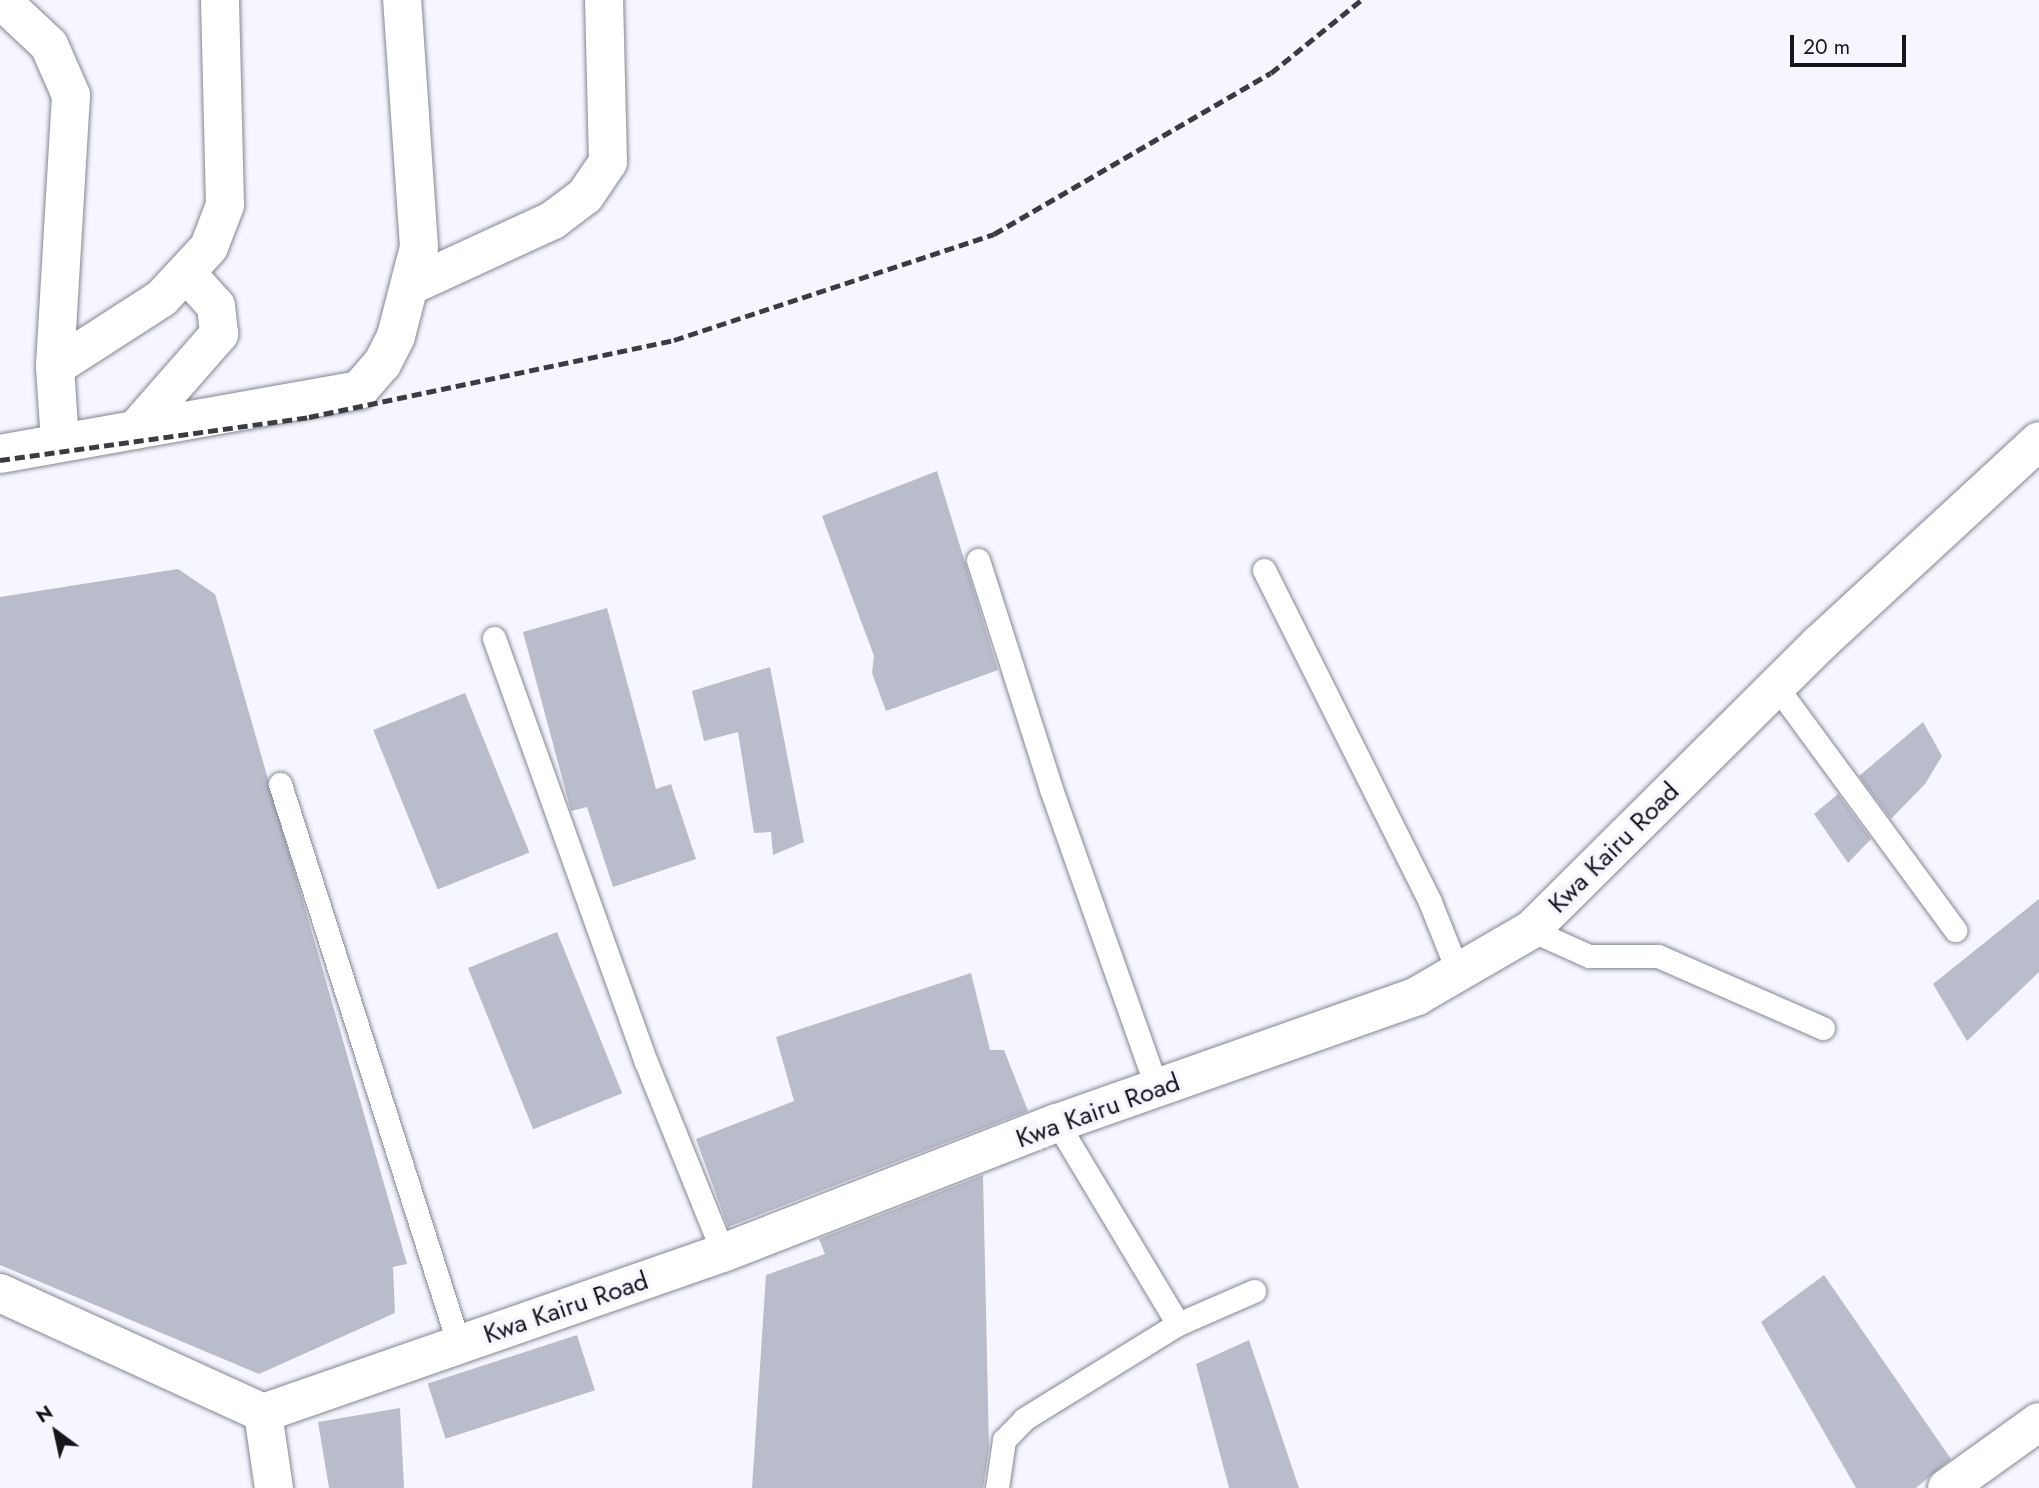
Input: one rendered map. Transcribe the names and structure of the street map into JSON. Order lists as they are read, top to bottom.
{
  "streets": {
    "street": ["Kwa Kairu Road"]
  },
  "scale_bar": "20 m",
  "north": "top left"
}
